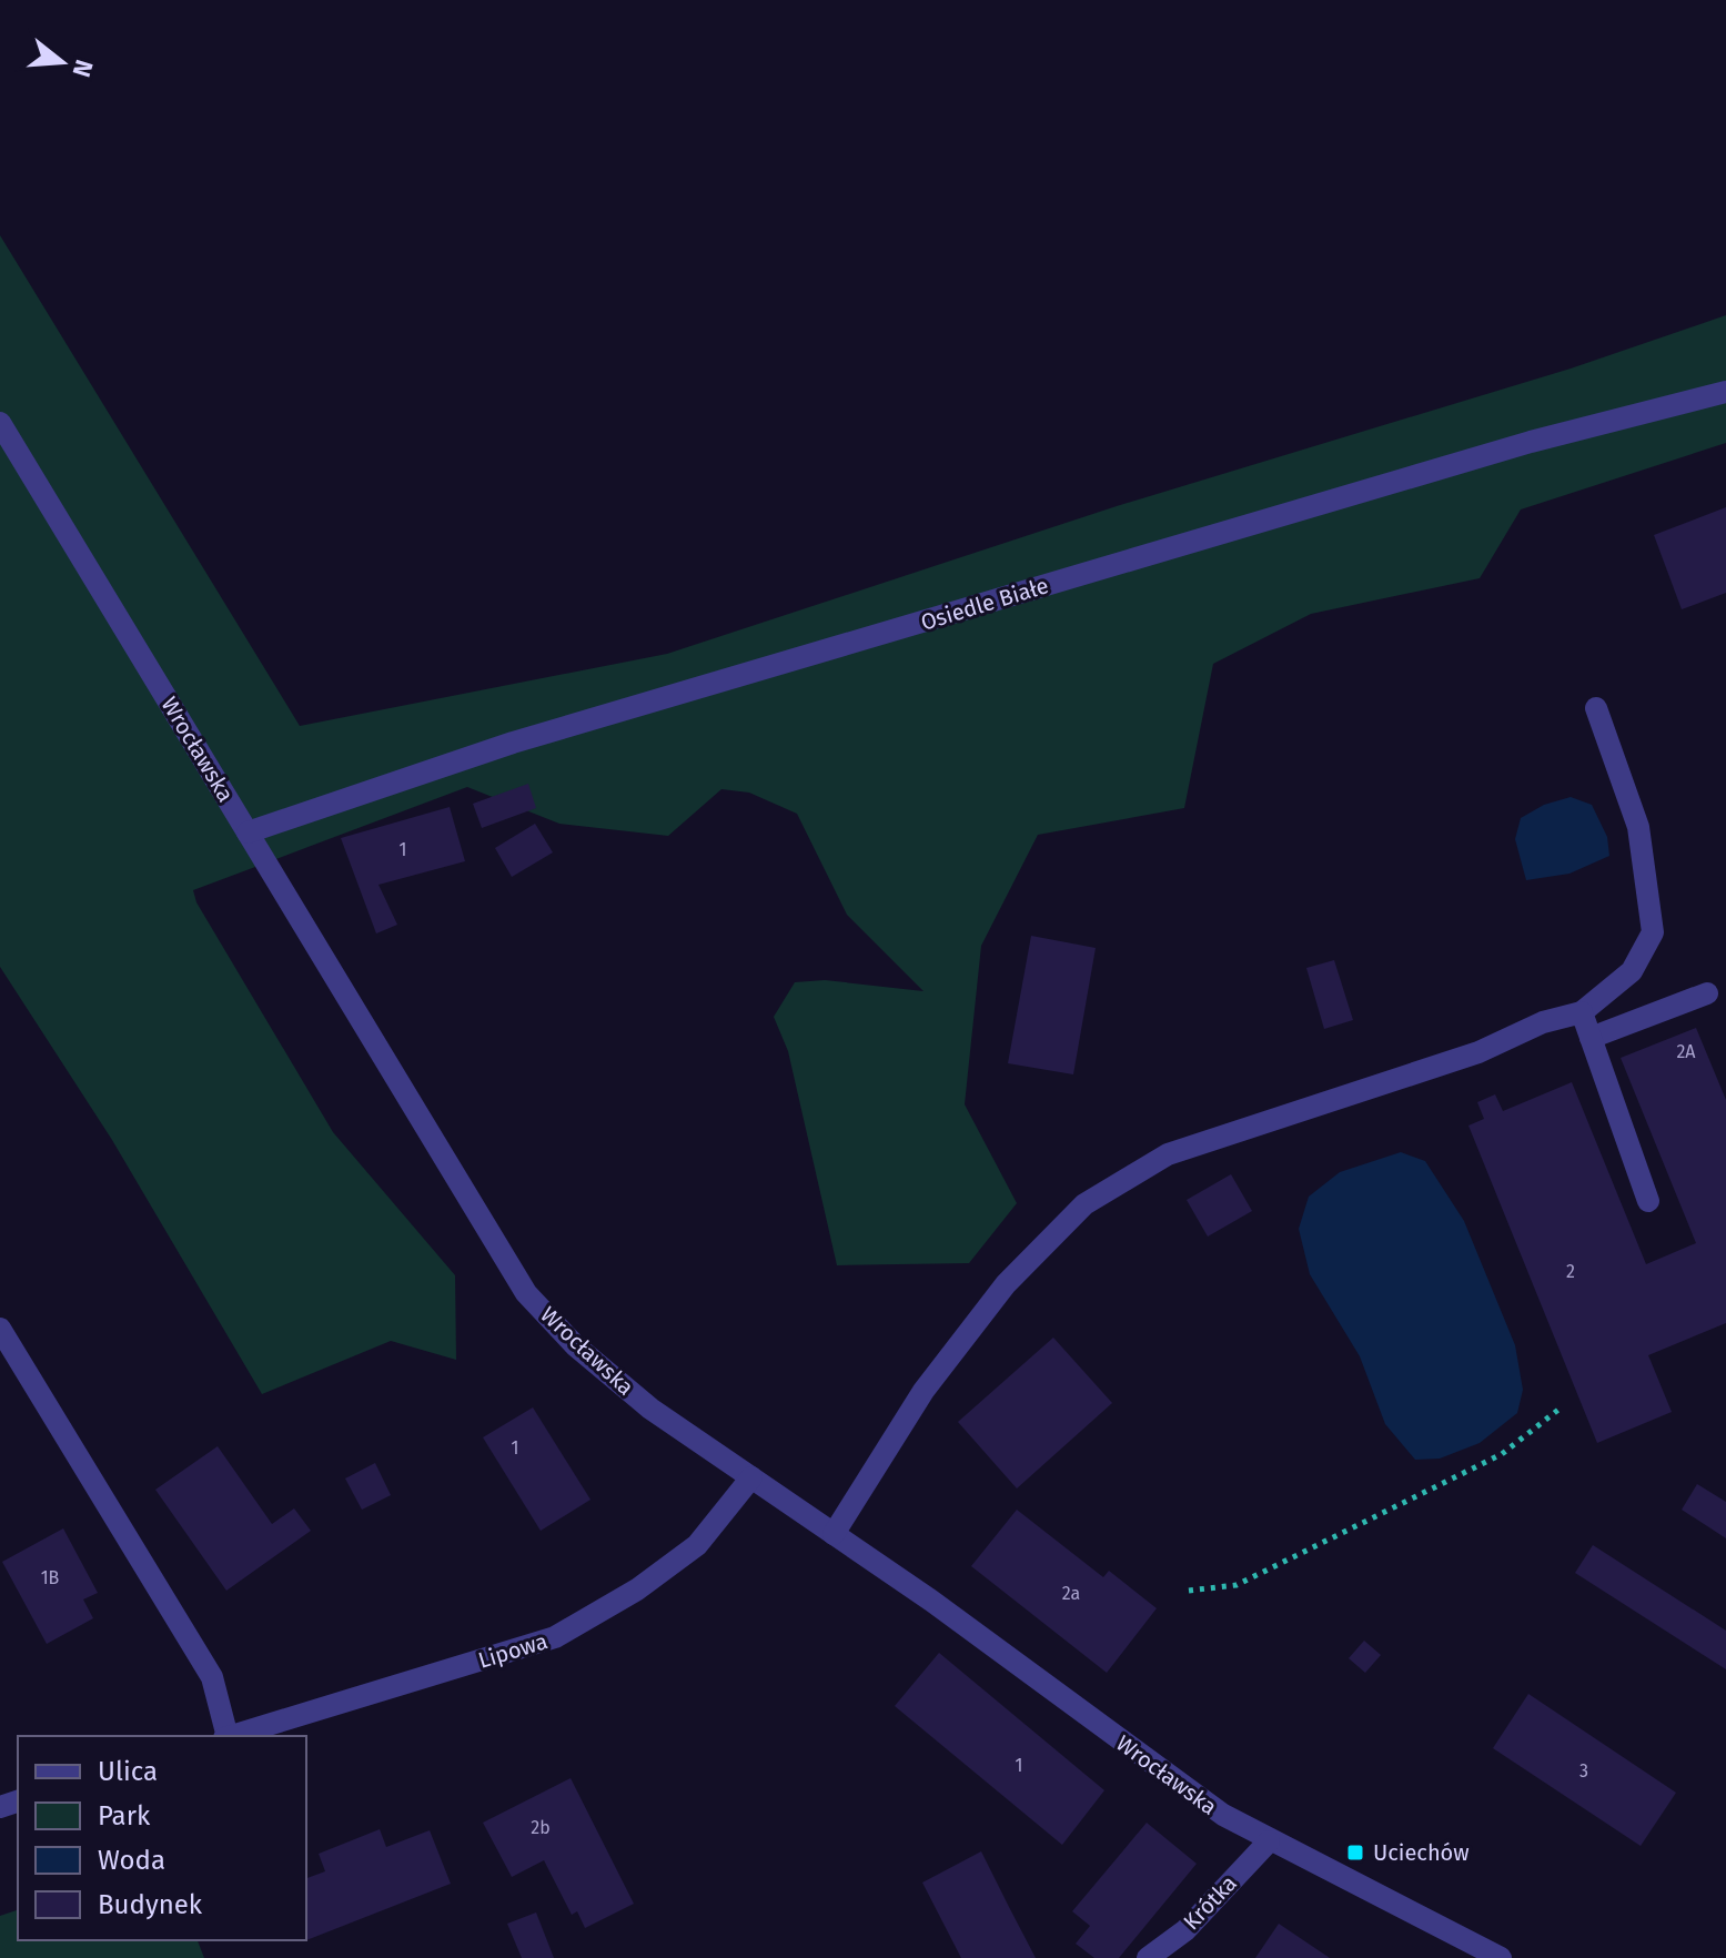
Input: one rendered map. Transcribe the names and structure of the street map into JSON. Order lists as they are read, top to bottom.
{
  "streets": {
    "street": [
      "Osiedle Białe",
      "Wrocławska",
      "Lipowa",
      "Krótka"
    ]
  },
  "crossings": [
    ["Osiedle Białe", "Wrocławska"],
    ["Wrocławska", "Lipowa"],
    ["Wrocławska", "Krótka"]
  ],
  "places": {
    "transit": ["Uciechów"]
  },
  "house_numbers": [
    "1",
    "2A",
    "2",
    "1",
    "1B",
    "2a",
    "1",
    "3",
    "2b"
  ],
  "legend": [
    "Ulica",
    "Park",
    "Woda",
    "Budynek"
  ],
  "north": "right"
}
